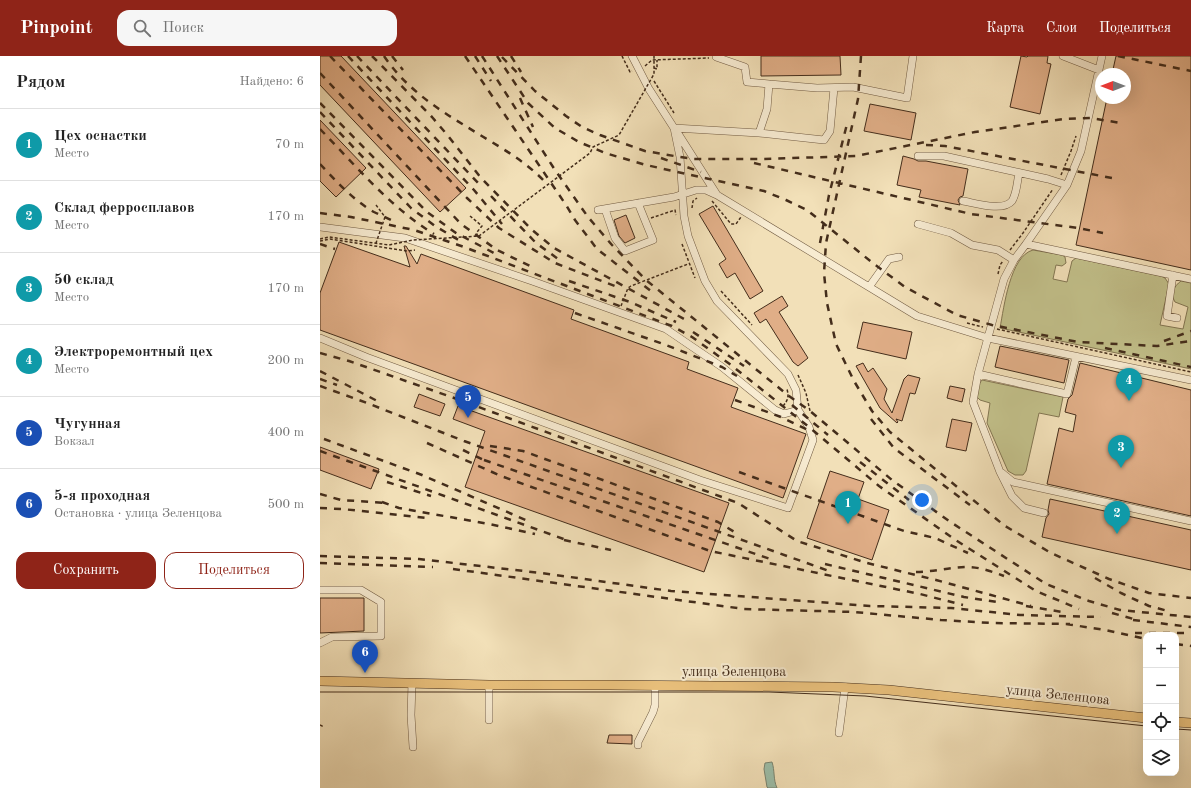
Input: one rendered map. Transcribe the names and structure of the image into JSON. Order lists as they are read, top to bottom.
{
  "streets": {
    "main road": ["улица Зеленцова"]
  },
  "north": "left",
  "page": {
    "header": "Pinpoint",
    "search": "Поиск",
    "nav": ["Карта", "Слои", "Поделиться"],
    "heading": ["Рядом", "Найдено: 6"],
    "list": [
      {
        "mark": "1",
        "name": "Цех оснастки",
        "note": "Место",
        "value": "70 m"
      },
      {
        "mark": "2",
        "name": "Склад ферросплавов",
        "note": "Место",
        "value": "170 m"
      },
      {
        "mark": "3",
        "name": "50 склад",
        "note": "Место",
        "value": "170 m"
      },
      {
        "mark": "4",
        "name": "Электроремонтный цех",
        "note": "Место",
        "value": "200 m"
      },
      {
        "mark": "5",
        "name": "Чугунная",
        "note": "Вокзал",
        "value": "400 m"
      },
      {
        "mark": "6",
        "name": "5-я проходная",
        "note": "Остановка · улица Зеленцова",
        "value": "500 m"
      }
    ],
    "pins": [
      "4",
      "5",
      "3",
      "1",
      "2",
      "6"
    ],
    "buttons": ["Сохранить", "Поделиться"],
    "map_buttons": ["+", "−"]
  }
}
